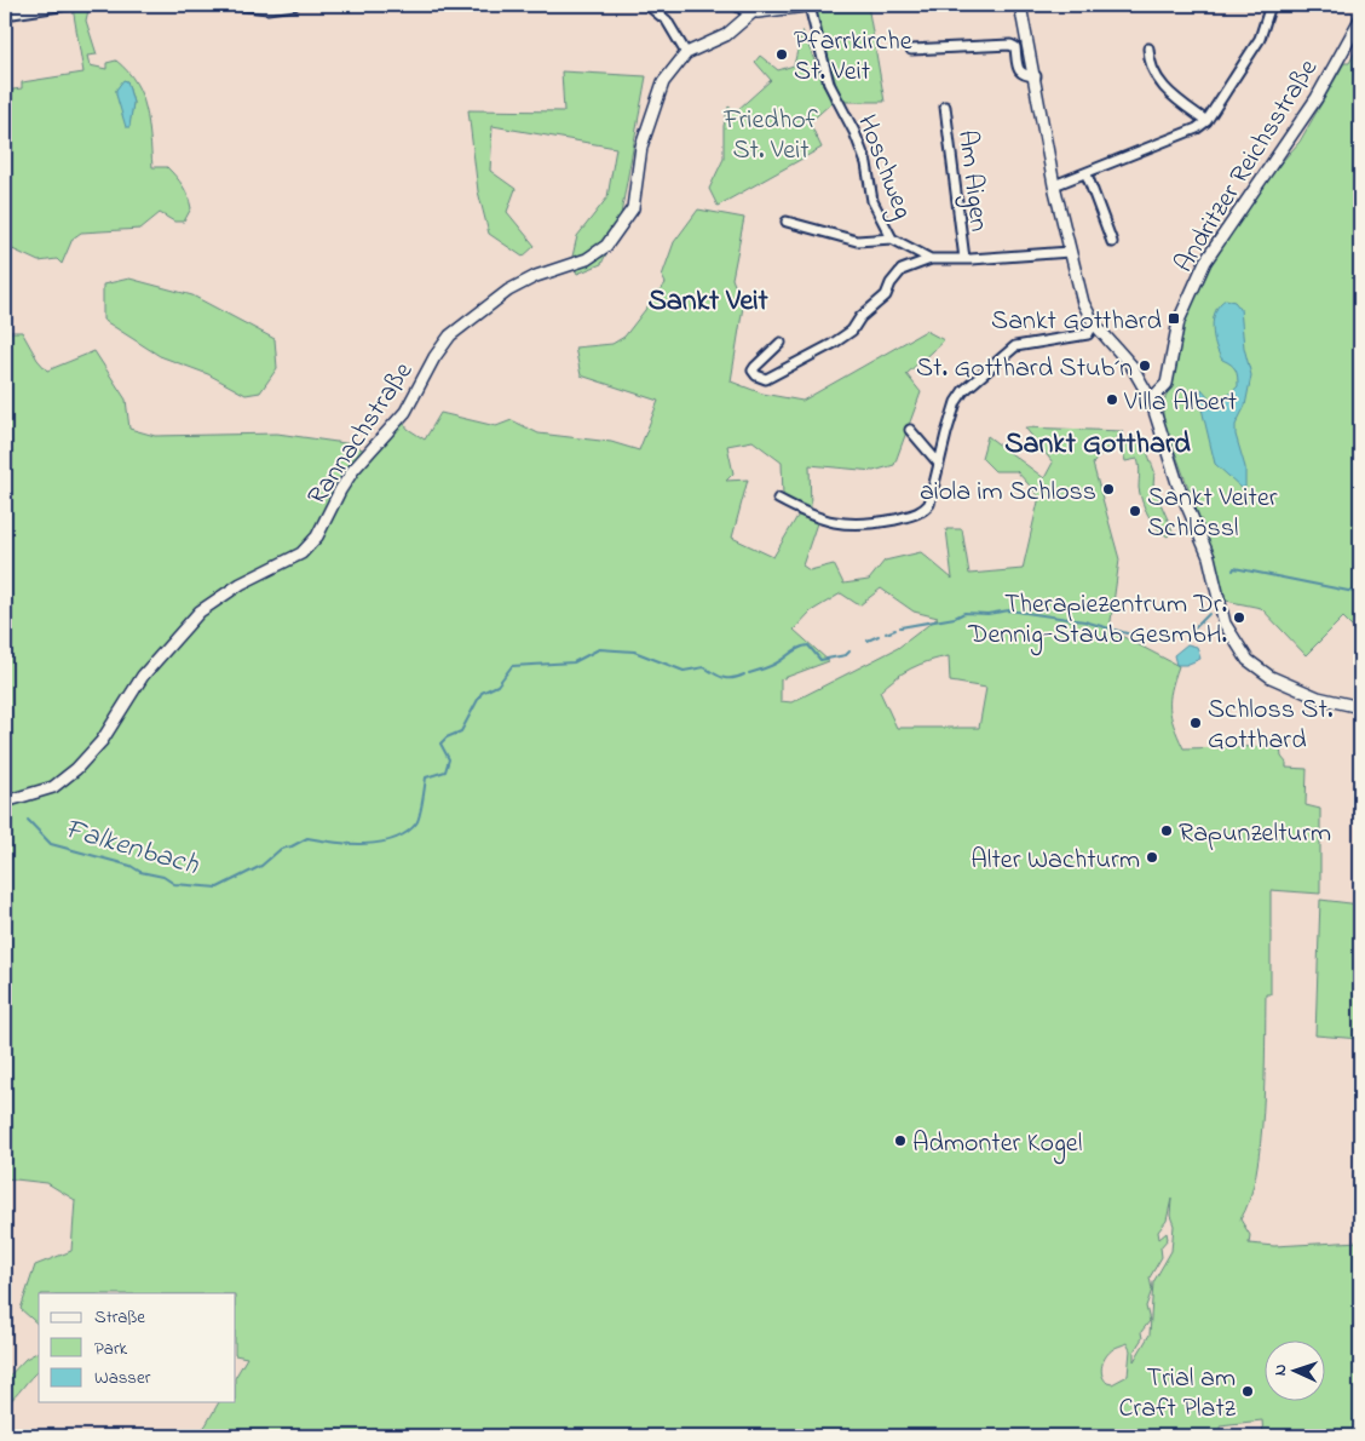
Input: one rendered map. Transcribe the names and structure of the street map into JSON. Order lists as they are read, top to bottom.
{
  "streets": {
    "street": [
      "Andritzer Reichsstraße",
      "Hoschweg",
      "Am Aigen",
      "Rannachstraße"
    ]
  },
  "crossings": [
    ["Hoschweg", "Am Aigen"]
  ],
  "districts": ["Sankt Veit", "Sankt Gotthard"],
  "water": ["Falkenbach"],
  "parks": ["Friedhof St. Veit"],
  "places": {
    "other": [
      "Pfarrkirche St. Veit",
      "St. Gotthard Stub´n",
      "Villa Albert",
      "aiola im Schloss",
      "Sankt Veiter Schlössl",
      "Therapiezentrum Dr. Dennig-Staub GesmbH.",
      "Schloss St. Gotthard",
      "Rapunzelturm",
      "Alter Wachturm",
      "Admonter Kogel",
      "Trial am Craft Platz"
    ],
    "transit": ["Sankt Gotthard"]
  },
  "legend": ["Straße", "Park", "Wasser"],
  "north": "left"
}
